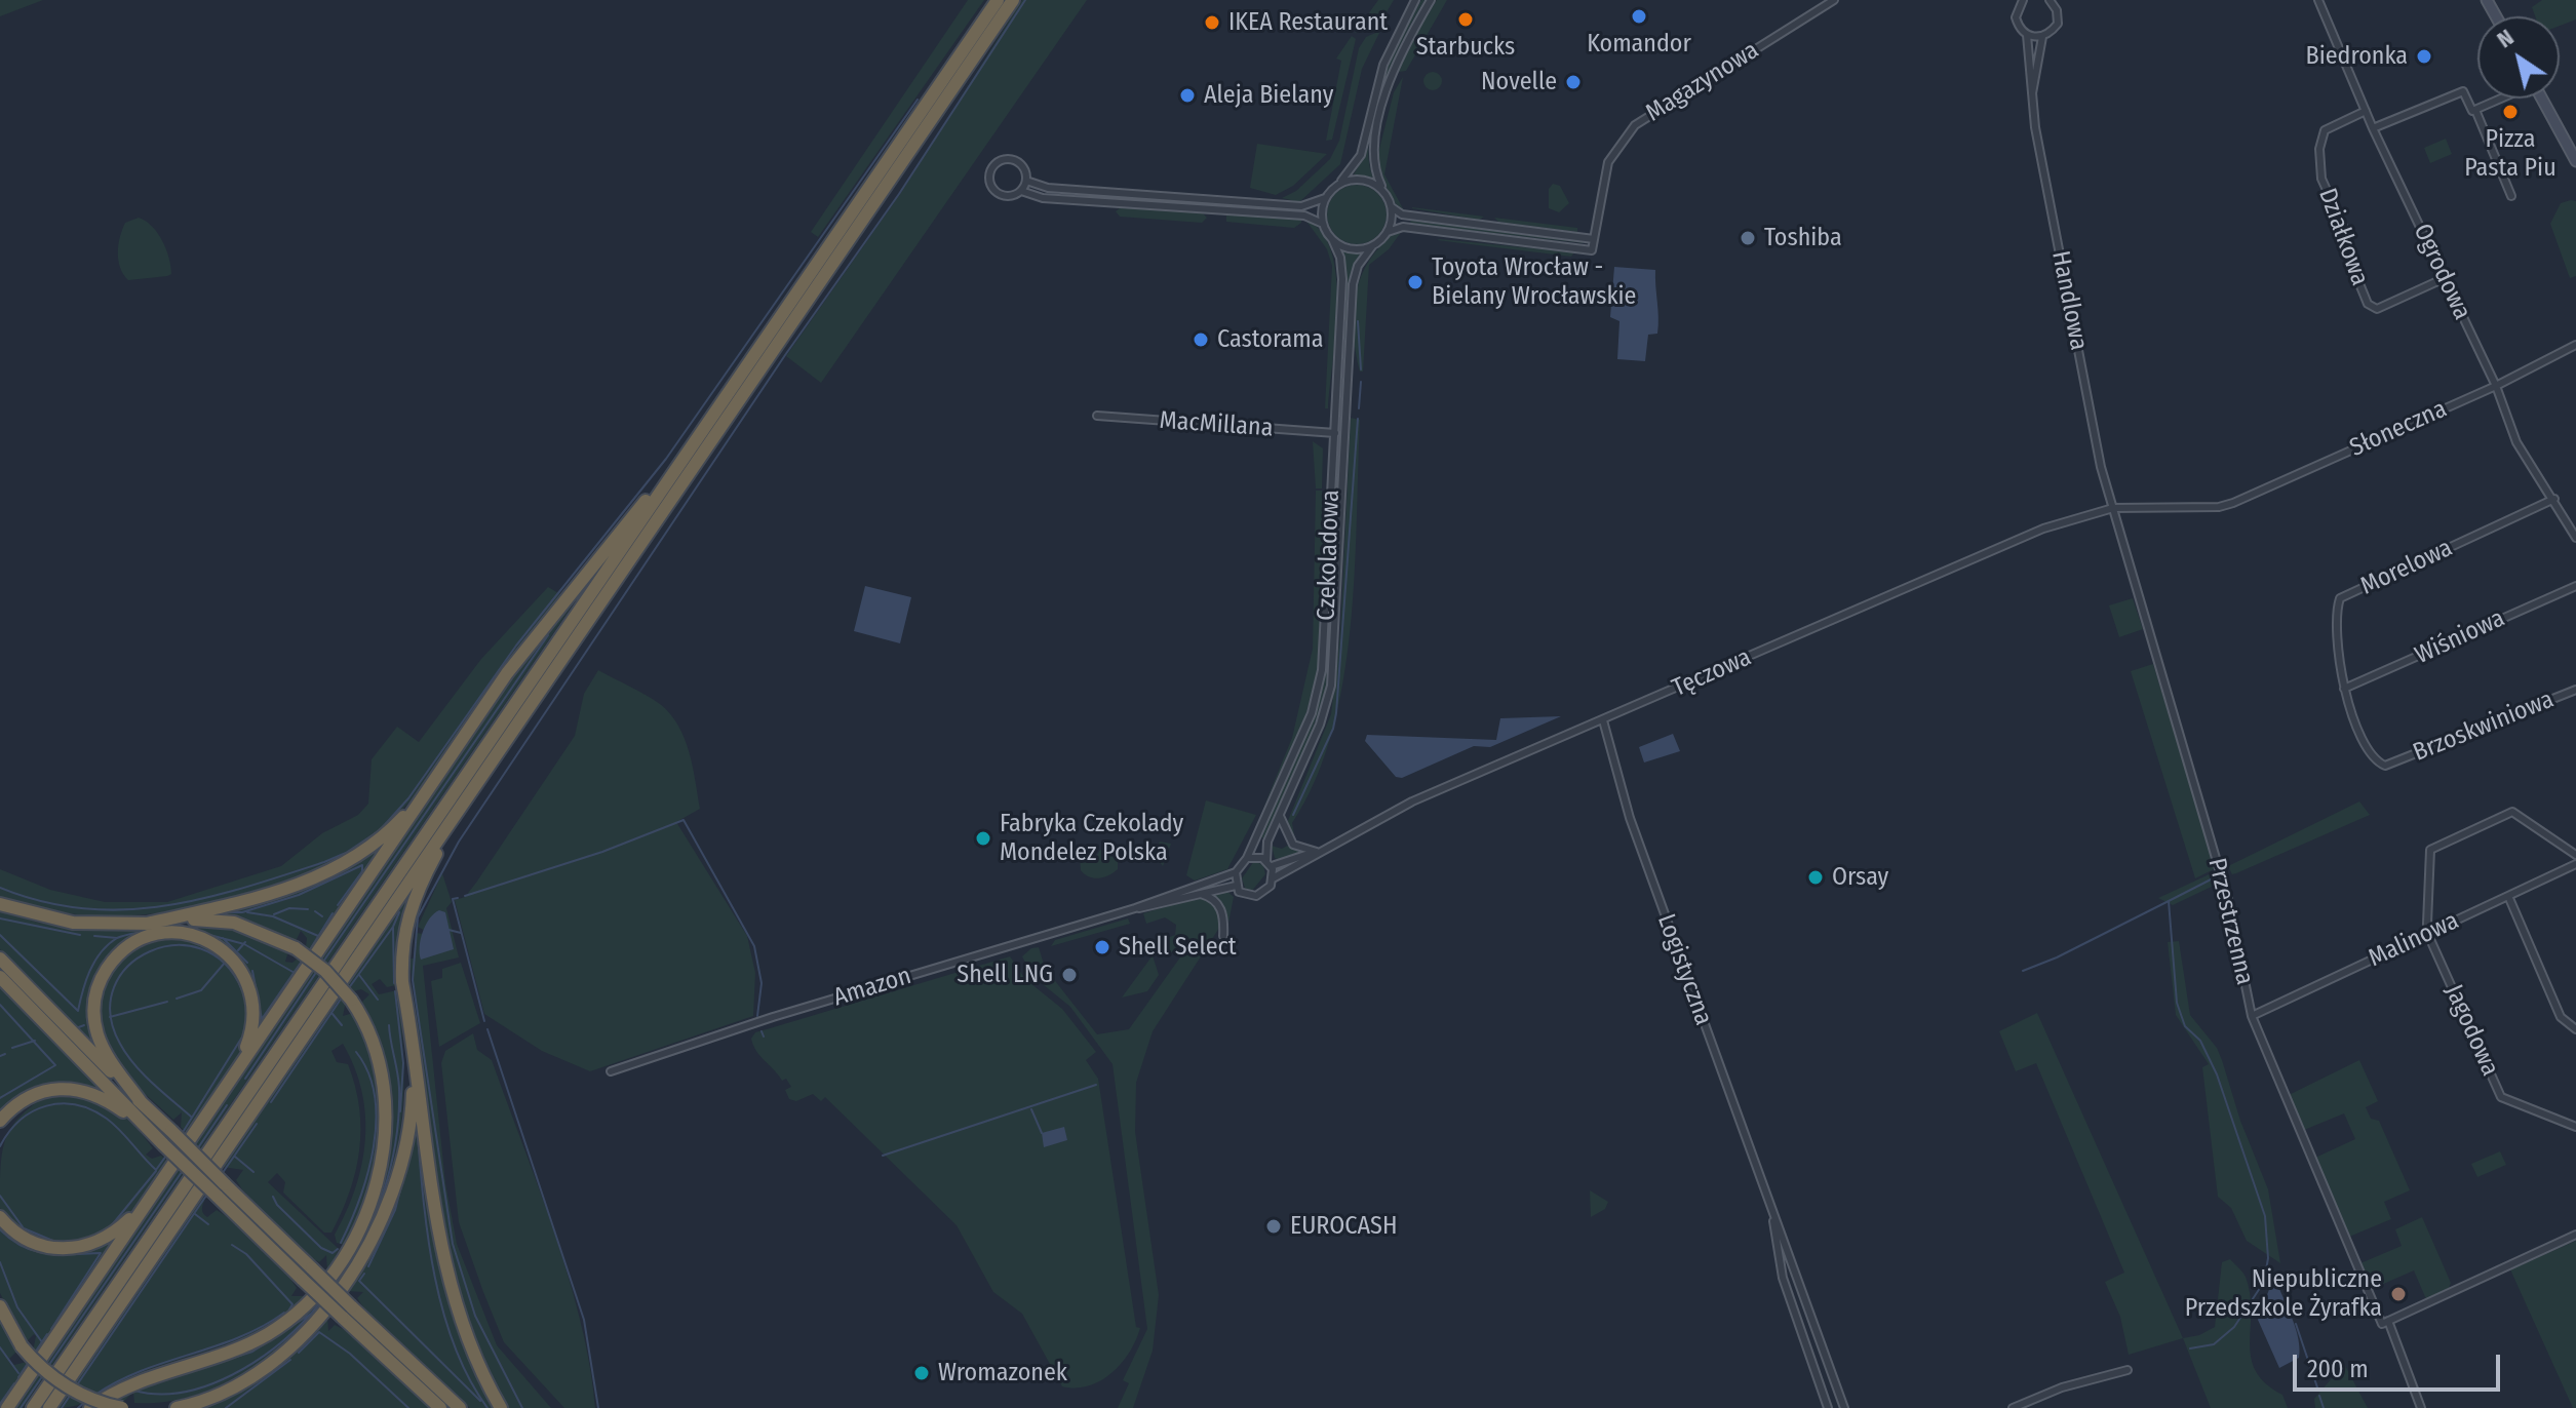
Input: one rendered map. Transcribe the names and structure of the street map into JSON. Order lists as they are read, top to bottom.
{
  "streets": {
    "street": [
      "Magazynowa",
      "Działkowa",
      "Ogrodowa",
      "Handlowa",
      "MacMillana",
      "Słoneczna",
      "Czekoladowa",
      "Morelowa",
      "Wiśniowa",
      "Tęczowa",
      "Brzoskwiniowa",
      "Przestrzenna",
      "Malinowa",
      "Logistyczna",
      "Amazon",
      "Jagodowa"
    ]
  },
  "crossings": [
    ["Magazynowa", "Czekoladowa"],
    ["Działkowa", "Ogrodowa"],
    ["Ogrodowa", "Słoneczna"],
    ["Ogrodowa", "Morelowa"],
    ["Handlowa", "Tęczowa"],
    ["Handlowa", "Przestrzenna"],
    ["MacMillana", "Czekoladowa"],
    ["Słoneczna", "Tęczowa"],
    ["Czekoladowa", "Tęczowa"],
    ["Czekoladowa", "Amazon"],
    ["Morelowa", "Wiśniowa"],
    ["Morelowa", "Brzoskwiniowa"],
    ["Tęczowa", "Przestrzenna"],
    ["Tęczowa", "Logistyczna"],
    ["Tęczowa", "Amazon"],
    ["Przestrzenna", "Malinowa"],
    ["Malinowa", "Jagodowa"]
  ],
  "places": [
    "Komandor",
    "Starbucks",
    "IKEA Restaurant",
    "Biedronka",
    "Novelle",
    "Aleja Bielany",
    "Pizza Pasta Piu",
    "Toshiba",
    "Toyota Wrocław - Bielany Wrocławskie",
    "Castorama",
    "Fabryka Czekolady Mondelez Polska",
    "Orsay",
    "Shell Select",
    "Shell LNG",
    "EUROCASH",
    "Niepubliczne Przedszkole Żyrafka",
    "Wromazonek"
  ],
  "scale_bar": "200 m",
  "north": "top left"
}
